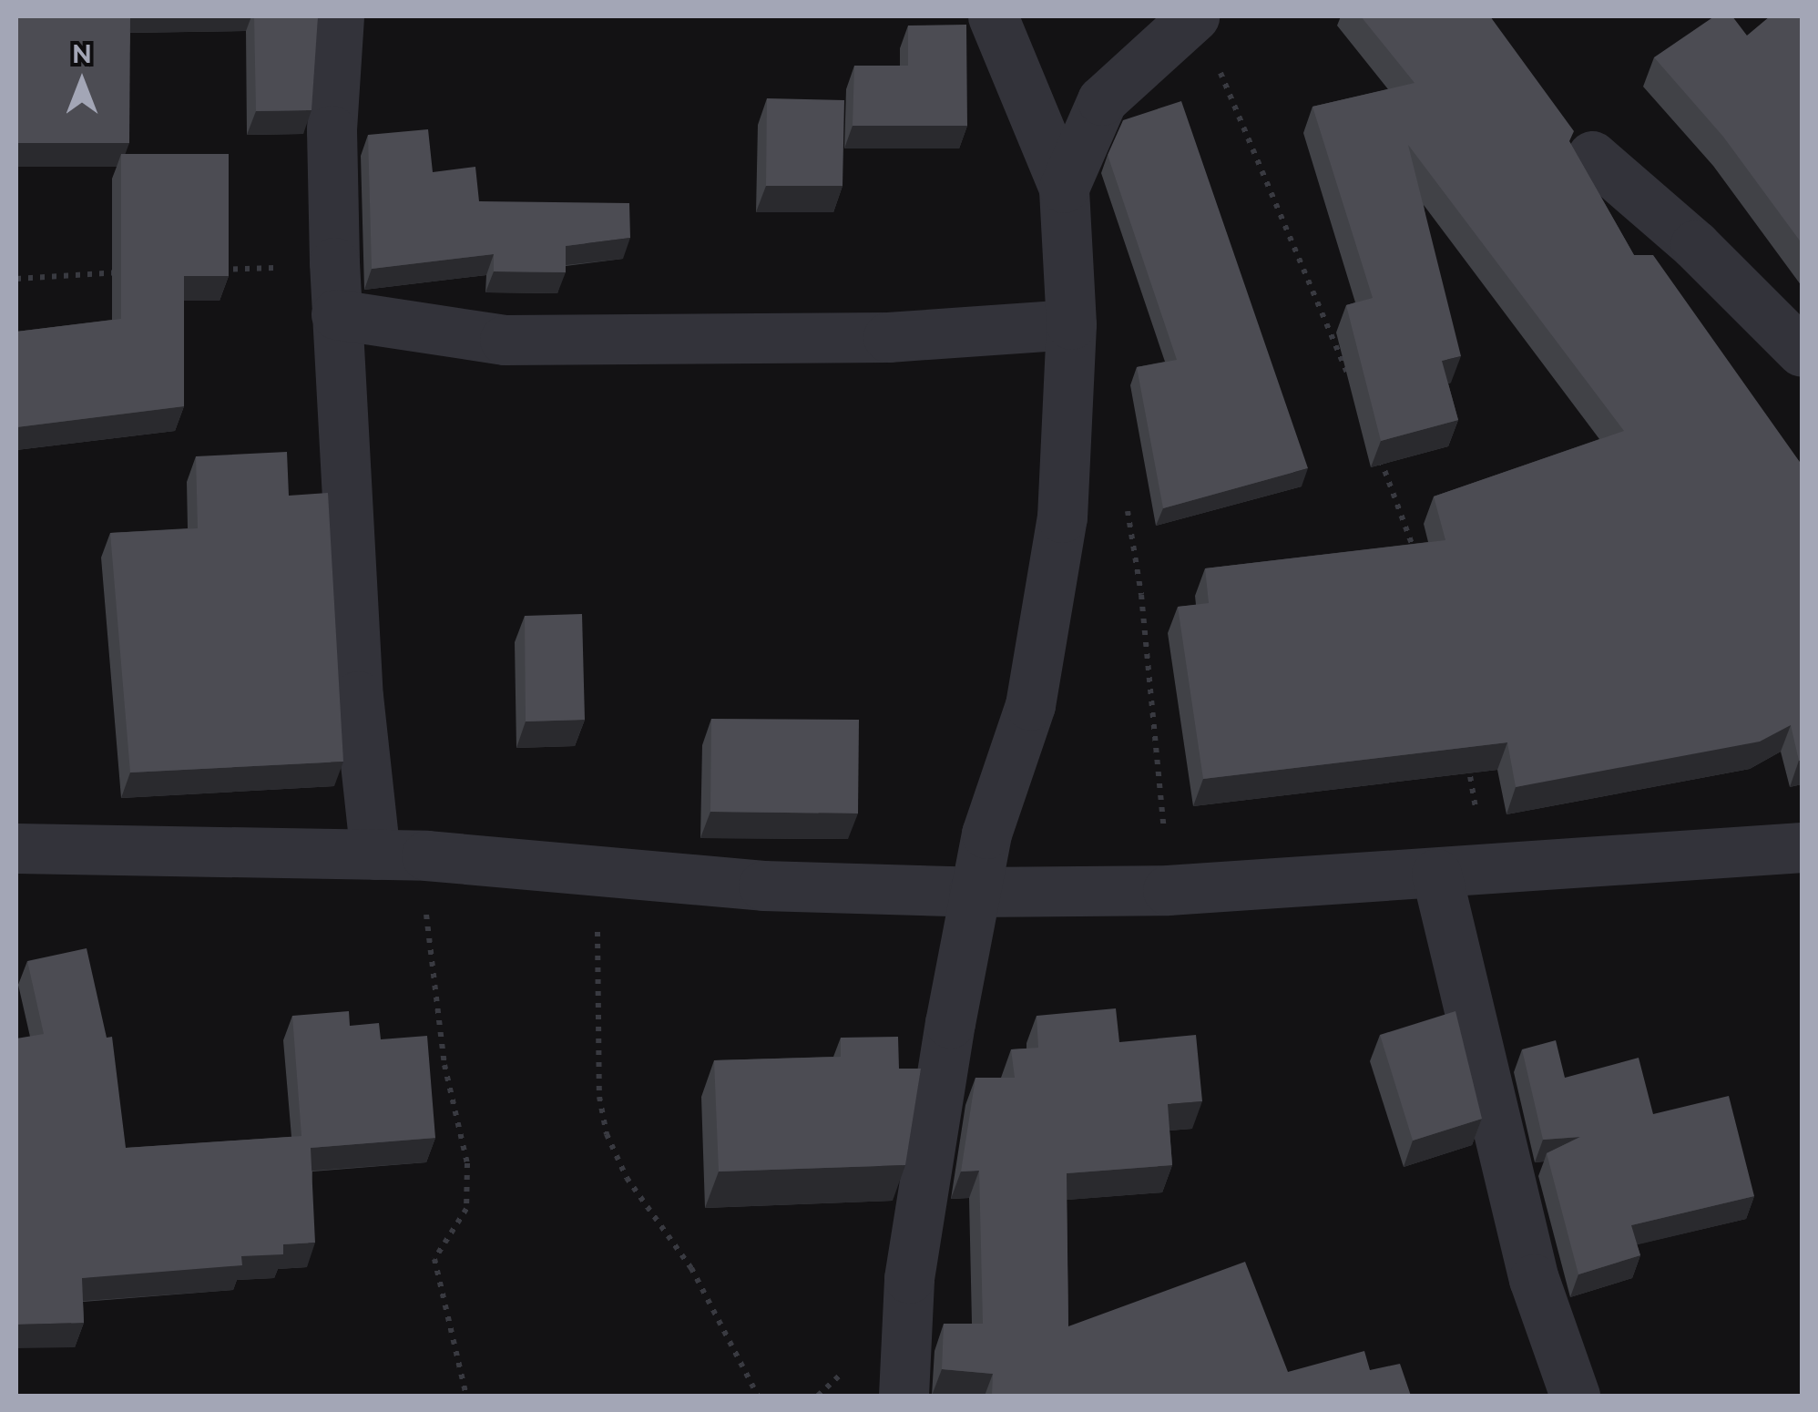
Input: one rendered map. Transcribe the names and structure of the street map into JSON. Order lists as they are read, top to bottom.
{
  "north": "top"
}
